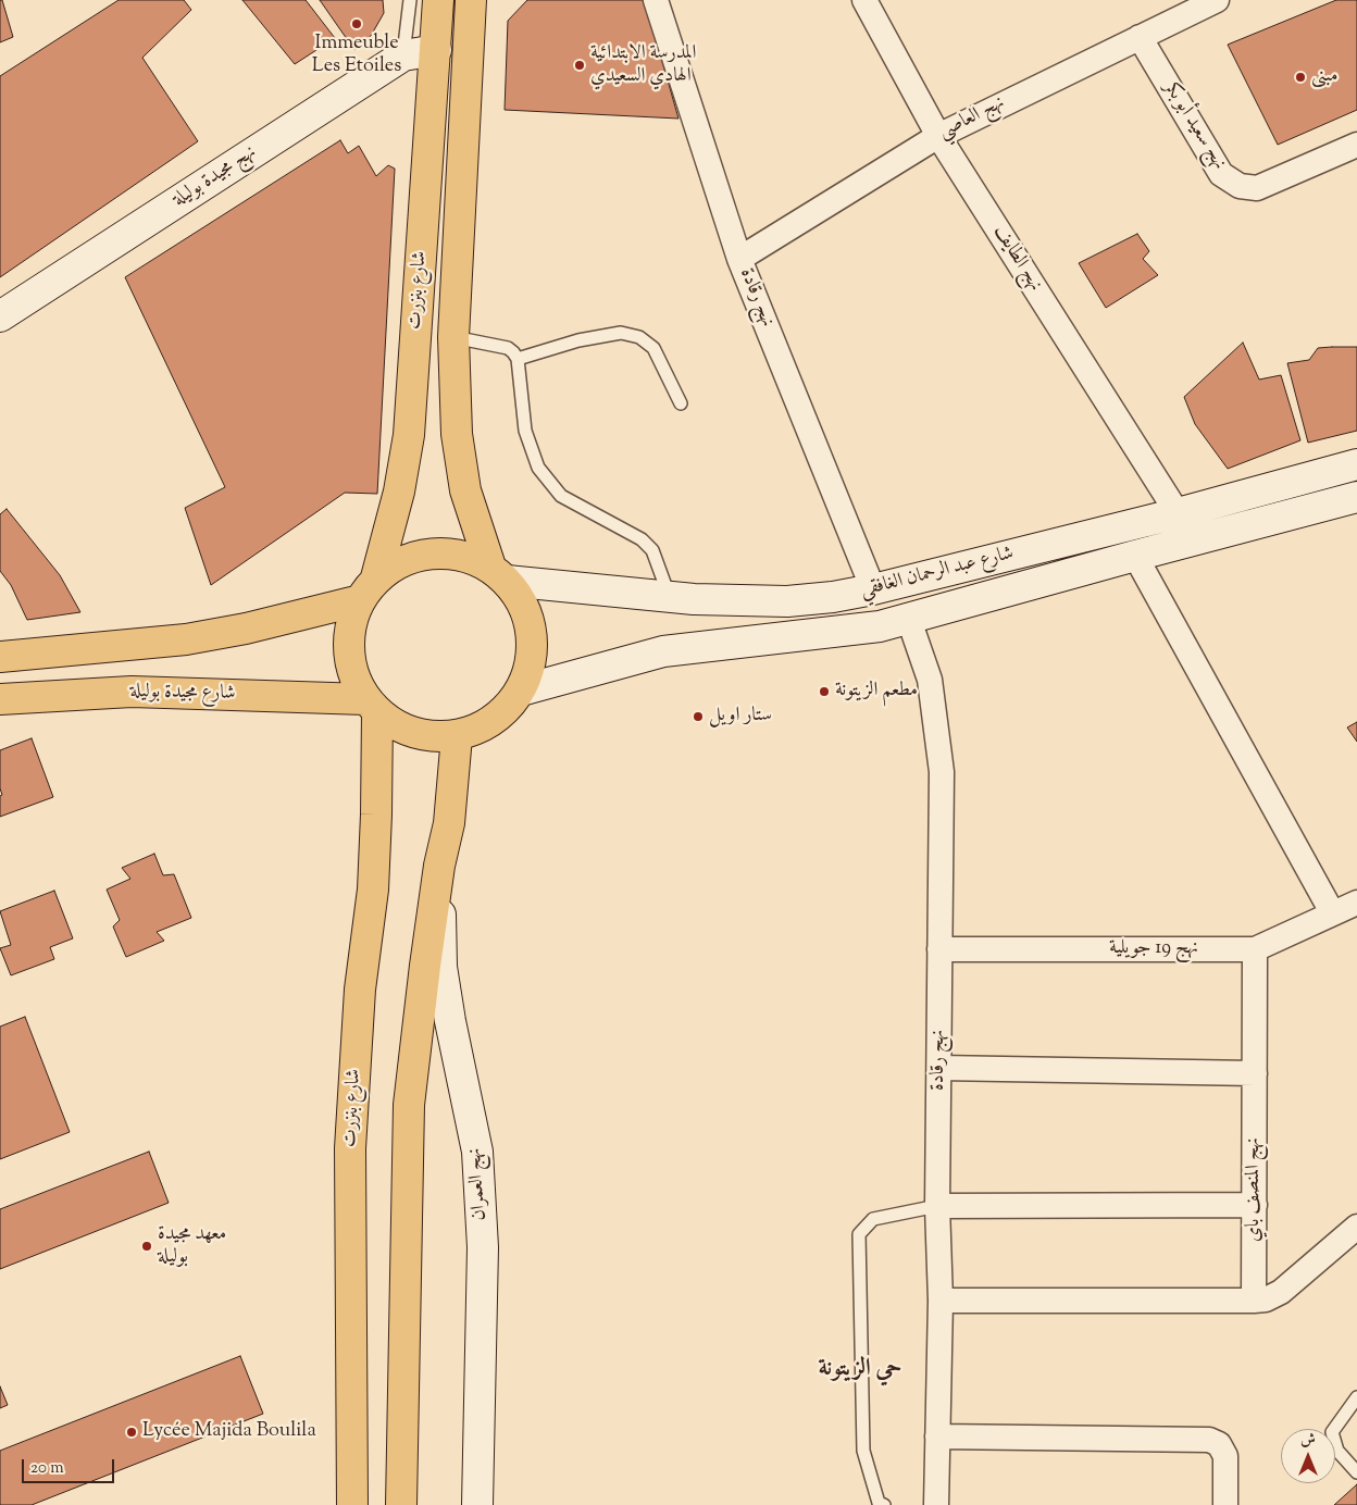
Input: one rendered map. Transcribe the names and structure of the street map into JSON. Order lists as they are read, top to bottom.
{
  "streets": {
    "main road": [
      "نهج مجيدة بوليلة",
      "شارع بنزرت",
      "شارع عبد الرحمان الغافقي",
      "شارع مجيدة بوليلة",
      "نهج العمران"
    ],
    "street": [
      "نهج العاصي",
      "نهج سعيد أبو بكر",
      "نهج الطايف",
      "نهج رقادة",
      "نهج 19 جويلية",
      "نهج المنصف باي"
    ]
  },
  "crossings": [
    ["نهج العاصي", "نهج سعيد أبو بكر"],
    ["نهج العاصي", "نهج الطايف"],
    ["نهج العاصي", "نهج رقادة"],
    ["نهج مجيدة بوليلة", "شارع بنزرت"],
    ["نهج الطايف", "شارع عبد الرحمان الغافقي"],
    ["شارع بنزرت", "شارع عبد الرحمان الغافقي"],
    ["شارع بنزرت", "شارع مجيدة بوليلة"],
    ["نهج رقادة", "شارع عبد الرحمان الغافقي"],
    ["نهج رقادة", "نهج 19 جويلية"],
    ["شارع عبد الرحمان الغافقي", "شارع مجيدة بوليلة"],
    ["نهج 19 جويلية", "نهج المنصف باي"]
  ],
  "districts": ["حي الزيتونة"],
  "places": [
    "Immeuble Les Etoiles",
    "المدرسة الابتدائية الهادي السعيدي",
    "مبنى",
    "مطعم الزيتونة",
    "ستار اويل",
    "معهد مجيدة بوليلة",
    "Lycée Majida Boulila"
  ],
  "scale_bar": "20 m",
  "north": "top"
}
